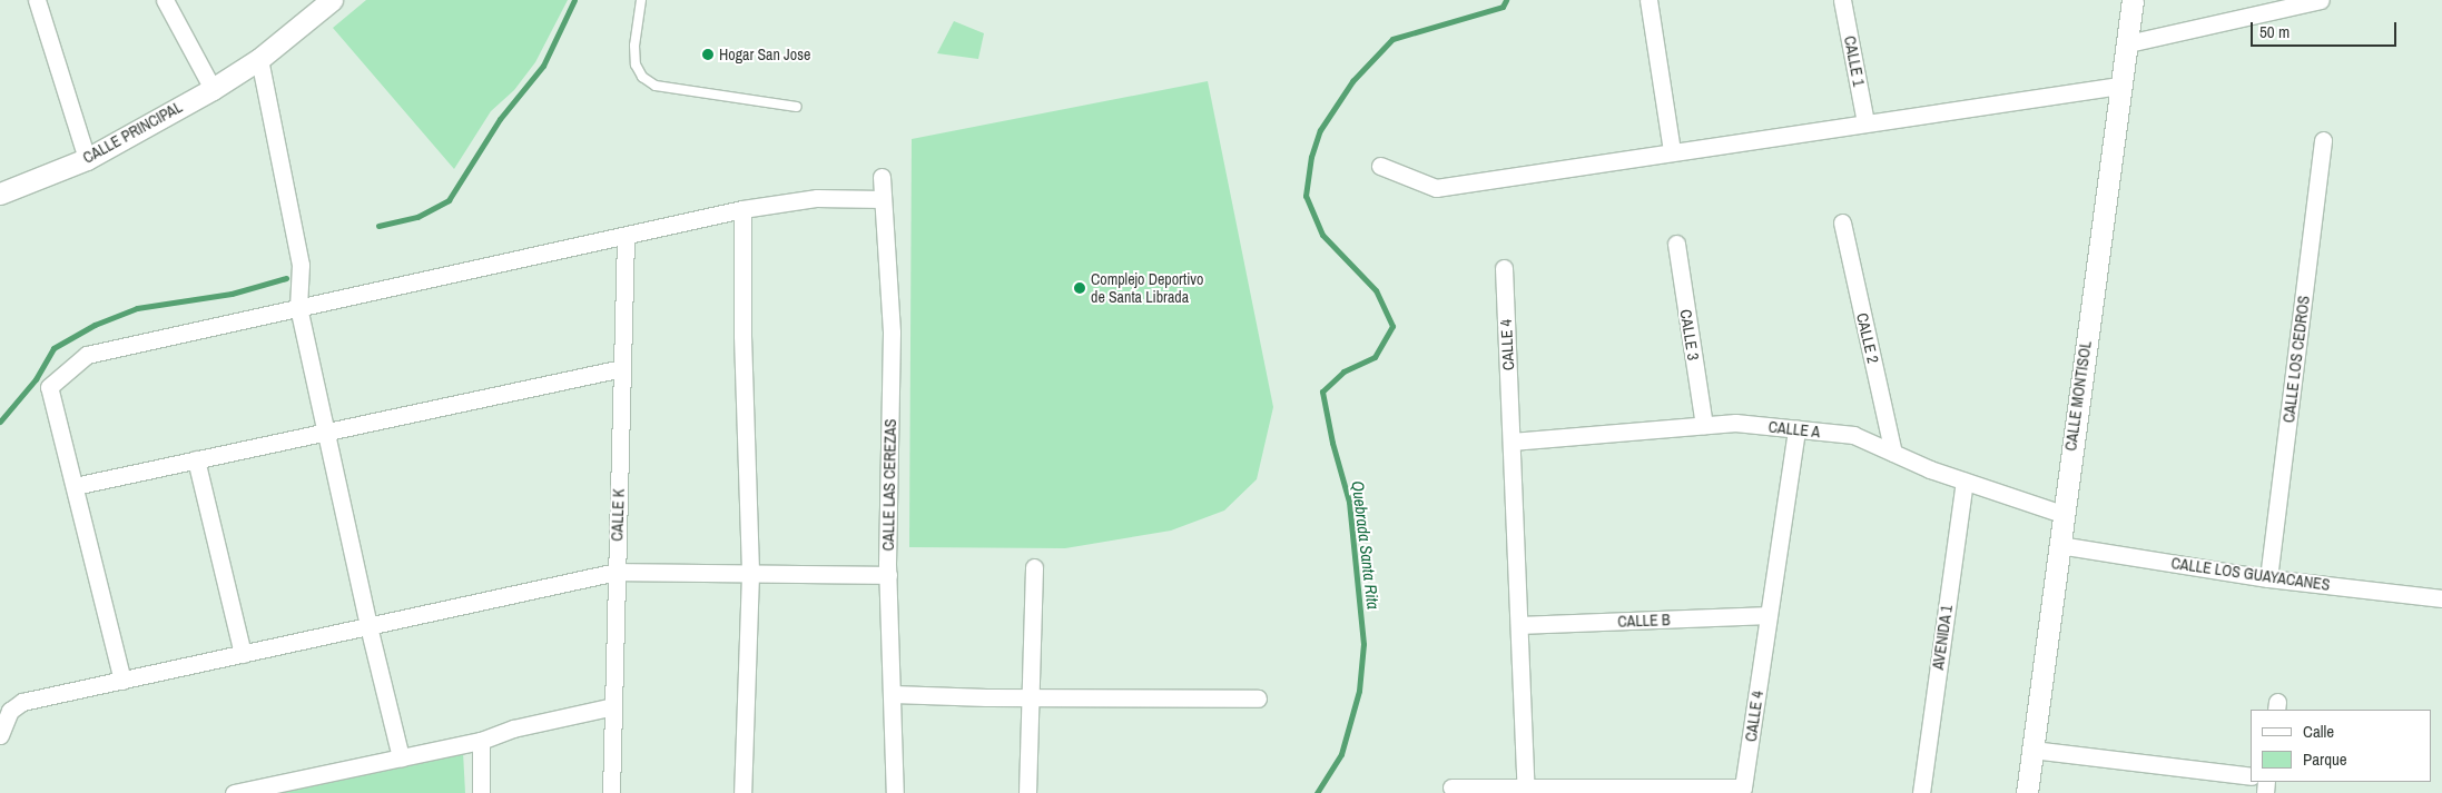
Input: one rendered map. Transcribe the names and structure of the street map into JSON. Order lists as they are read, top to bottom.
{
  "streets": {
    "street": [
      "CALLE 1",
      "CALLE PRINCIPAL",
      "CALLE 3",
      "CALLE 2",
      "CALLE 4",
      "CALLE LOS CEDROS",
      "CALLE MONTISOL",
      "CALLE A",
      "CALLE LAS CEREZAS",
      "CALLE K",
      "CALLE LOS GUAYACANES",
      "CALLE B",
      "AVENIDA 1"
    ]
  },
  "crossings": [
    ["CALLE 3", "CALLE A"],
    ["CALLE 2", "CALLE A"],
    ["CALLE 4", "CALLE A"],
    ["CALLE 4", "CALLE B"],
    ["CALLE LOS CEDROS", "CALLE LOS GUAYACANES"],
    ["CALLE MONTISOL", "CALLE A"],
    ["CALLE MONTISOL", "CALLE LOS GUAYACANES"],
    ["CALLE A", "AVENIDA 1"]
  ],
  "water": ["Quebrada Santa Rita"],
  "places": ["Hogar San Jose", "Complejo Deportivo de Santa Librada"],
  "legend": ["Calle", "Parque"],
  "scale_bar": "50 m"
}
